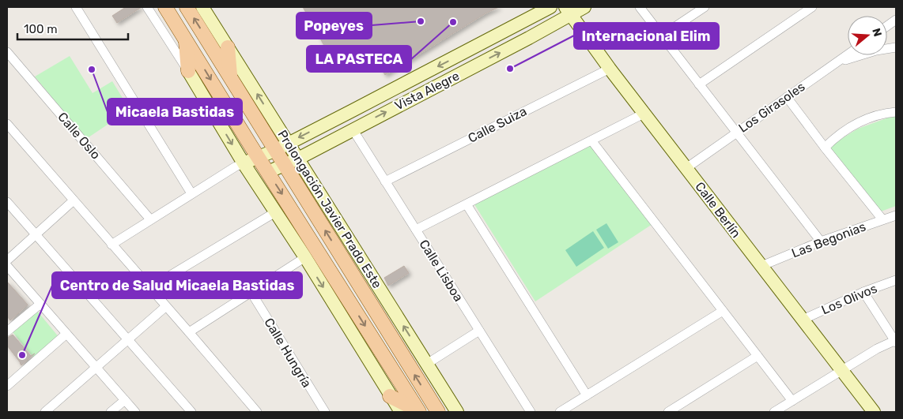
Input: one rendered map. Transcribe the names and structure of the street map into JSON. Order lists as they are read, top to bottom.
{
  "streets": {
    "main road": ["Prolongación Javier Prado Este"],
    "street": [
      "Vista Alegre",
      "Los Girasoles",
      "Calle Suiza",
      "Calle Oslo",
      "Calle Berlín",
      "Las Begonias",
      "Calle Lisboa",
      "Los Olivos",
      "Calle Hungría"
    ]
  },
  "crossings": [
    ["Vista Alegre", "Prolongación Javier Prado Este"],
    ["Vista Alegre", "Calle Berlín"],
    ["Vista Alegre", "Calle Lisboa"],
    ["Los Girasoles", "Calle Berlín"],
    ["Calle Suiza", "Calle Berlín"],
    ["Calle Suiza", "Calle Lisboa"],
    ["Calle Berlín", "Las Begonias"],
    ["Calle Berlín", "Los Olivos"]
  ],
  "places": [
    "Popeyes",
    "LA PASTECA",
    "Internacional Elim",
    "Micaela Bastidas",
    "Centro de Salud Micaela Bastidas"
  ],
  "scale_bar": "100 m",
  "north": "right"
}
